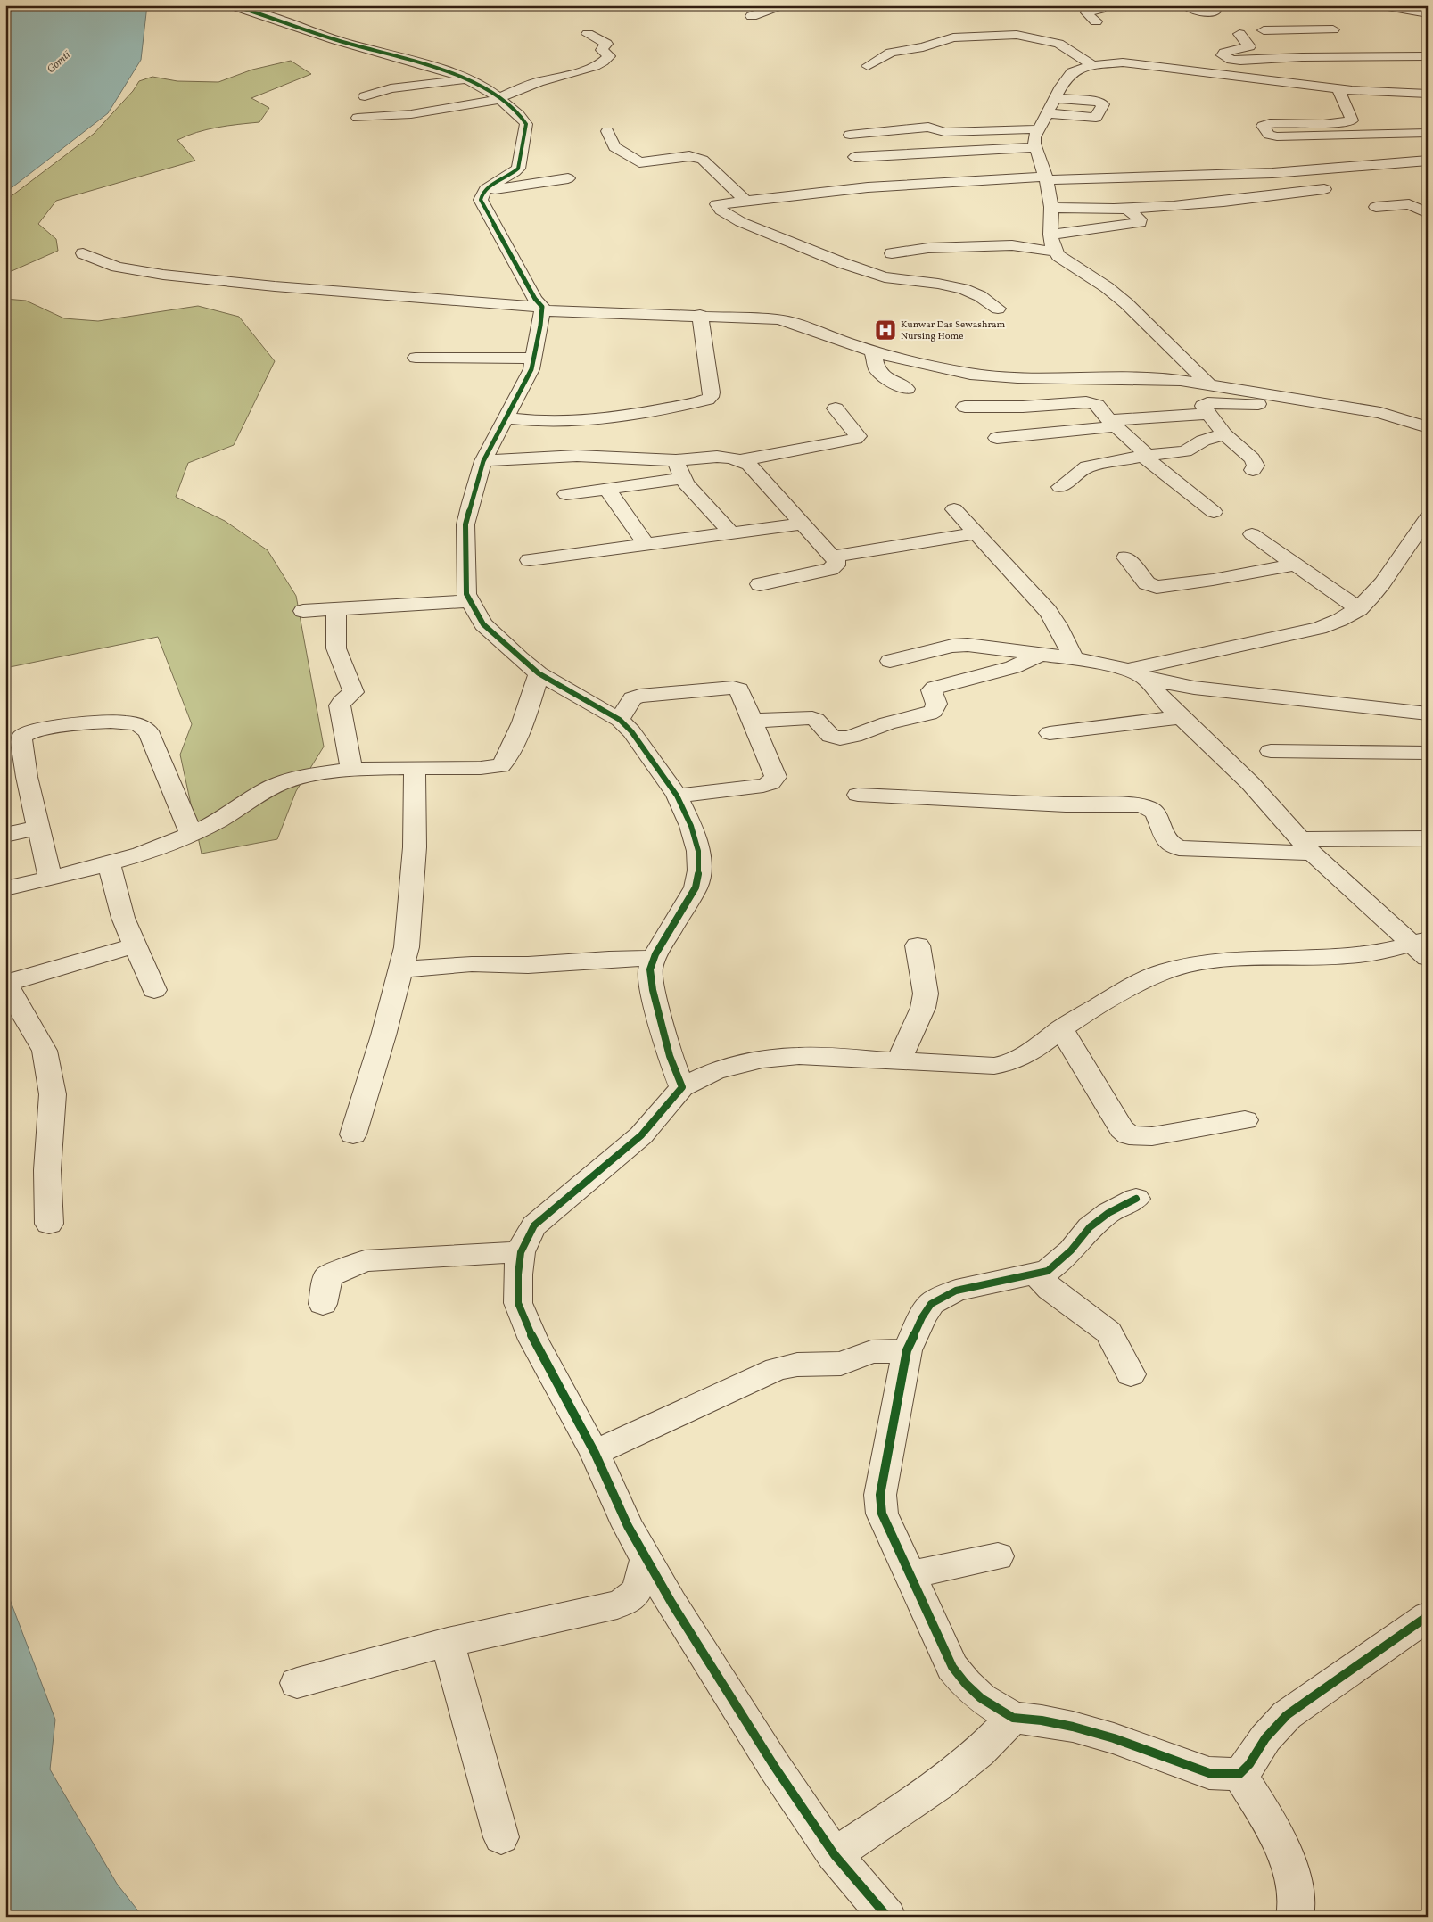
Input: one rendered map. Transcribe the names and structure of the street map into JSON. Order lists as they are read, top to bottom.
{
  "water": ["Gomtī"],
  "places": {
    "hospital": ["Kunwar Das Sewashram Nursing Home"]
  }
}
